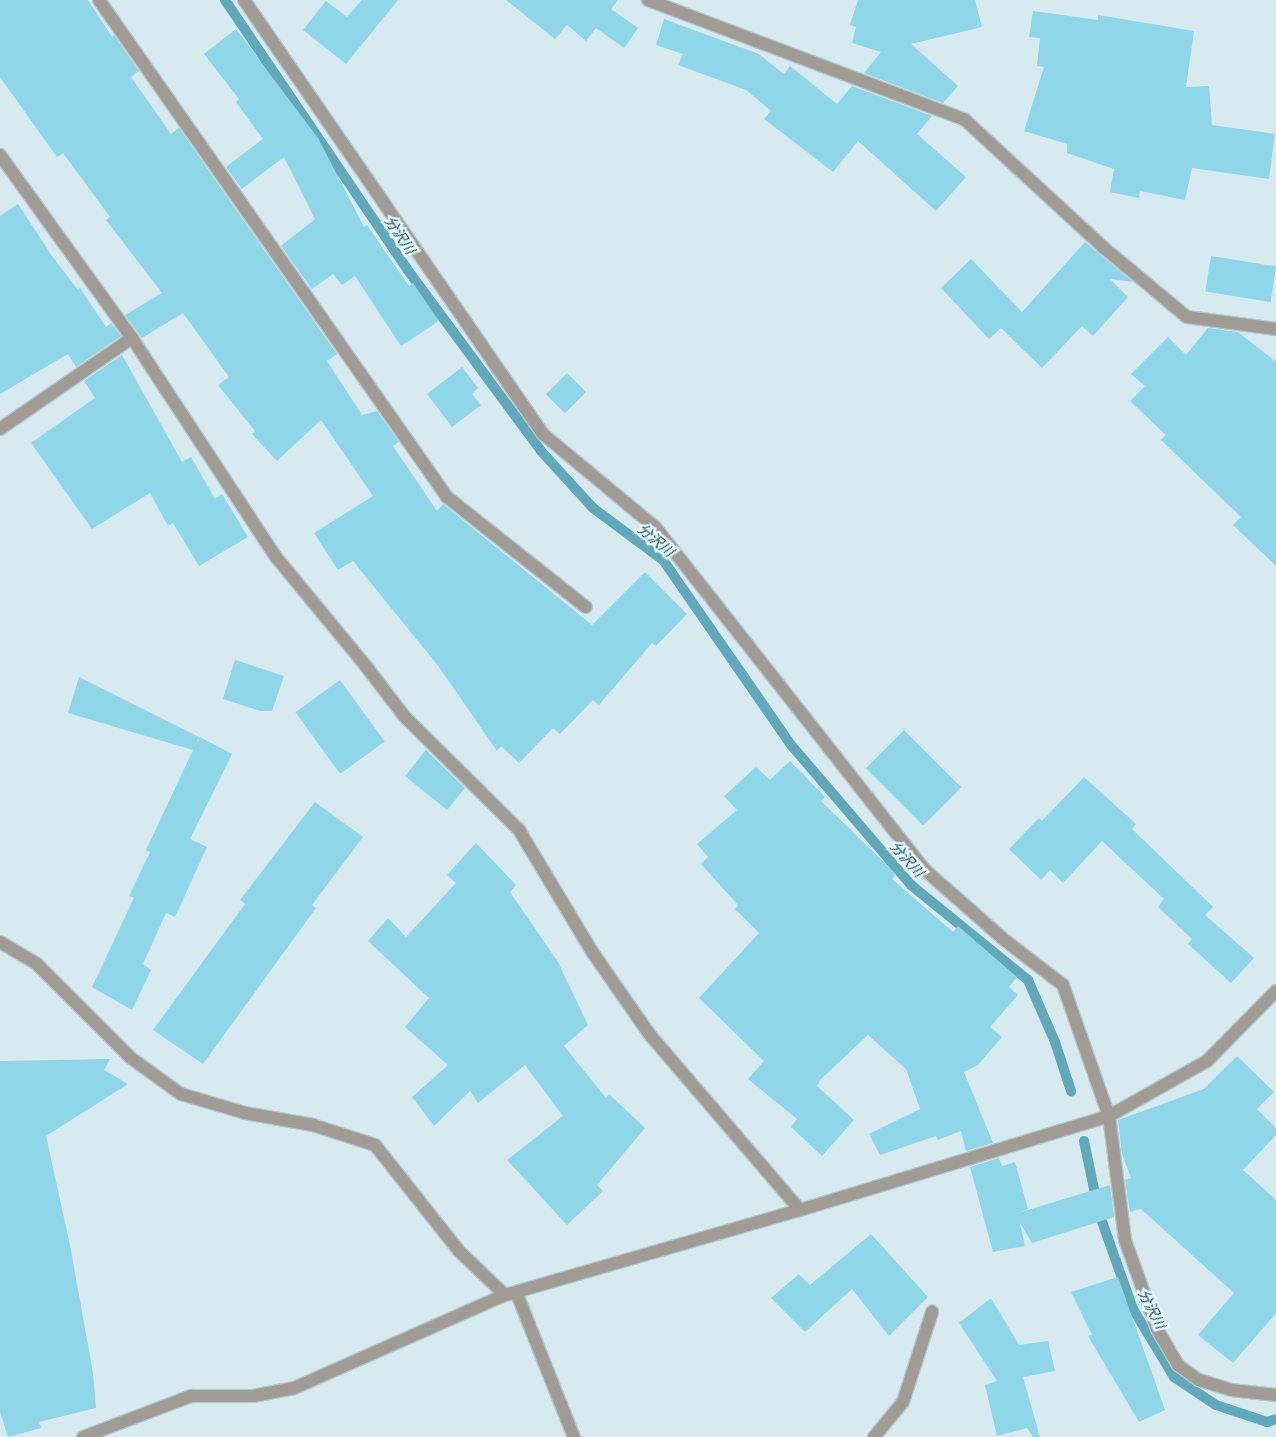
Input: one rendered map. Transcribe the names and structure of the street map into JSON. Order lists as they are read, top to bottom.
{
  "water": ["分沢川"]
}
